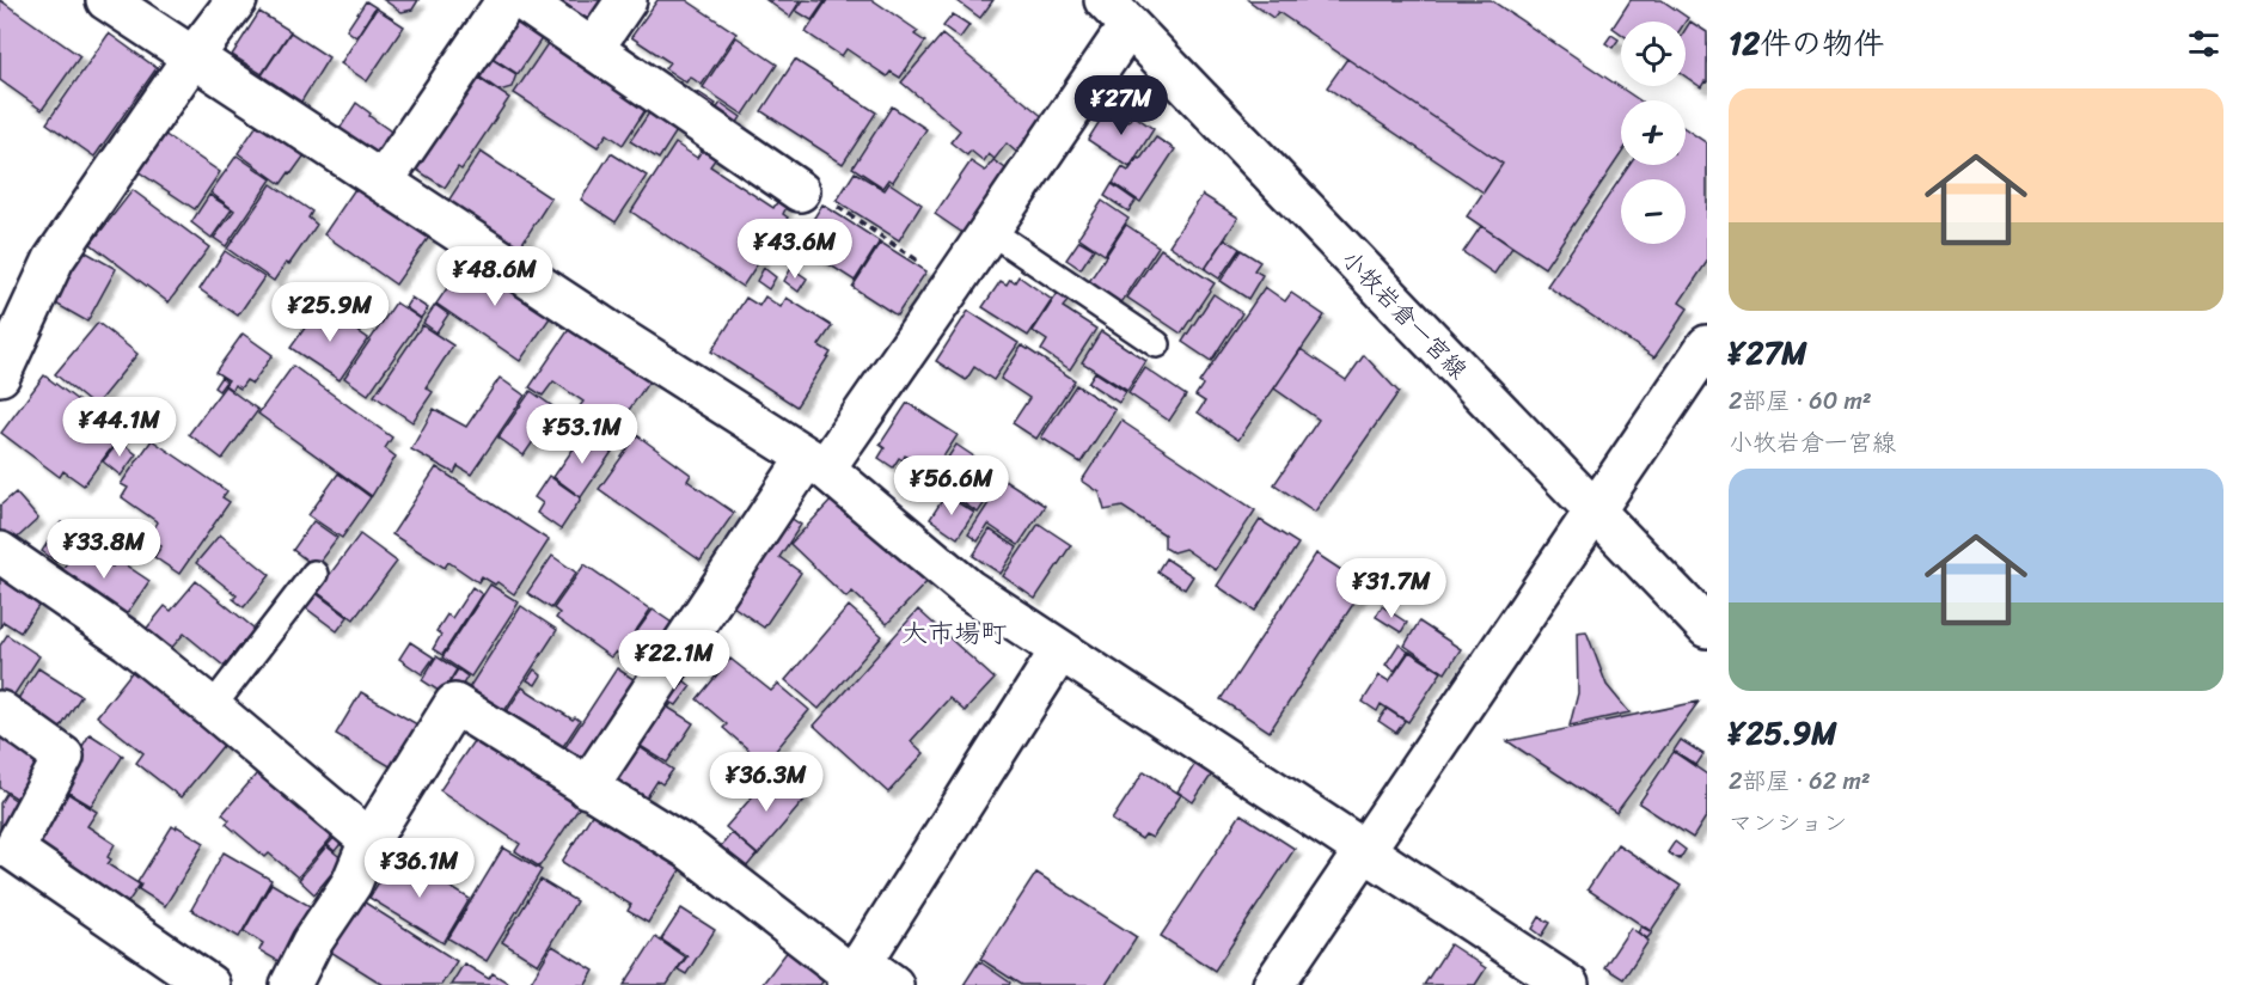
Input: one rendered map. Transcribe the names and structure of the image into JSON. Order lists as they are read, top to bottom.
{
  "streets": {
    "street": ["小牧岩倉一宮線"]
  },
  "districts": ["大市場町"],
  "page": {
    "heading": "12件の物件",
    "map_buttons": ["+", "−"],
    "price": [
      "¥27M",
      "¥43.6M",
      "¥48.6M",
      "¥25.9M",
      "¥44.1M",
      "¥53.1M",
      "¥56.6M",
      "¥33.8M",
      "¥31.7M",
      "¥22.1M",
      "¥36.3M",
      "¥36.1M"
    ],
    "list": [
      {
        "name": "¥27M",
        "note": "2部屋 · 60 m² · 小牧岩倉一宮線"
      },
      {
        "name": "¥25.9M",
        "note": "2部屋 · 62 m² · マンション"
      }
    ]
  }
}
